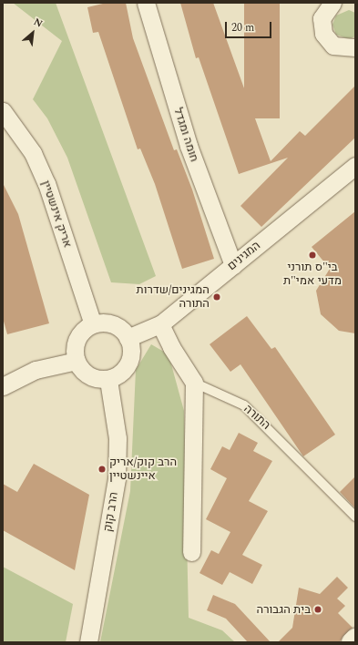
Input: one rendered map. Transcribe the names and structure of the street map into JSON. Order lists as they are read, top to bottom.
{
  "streets": {
    "street": [
      "חומה ומגדל",
      "אריק אינשטיין",
      "המגינים",
      "הרב קוק"
    ],
    "lane": ["התורה"]
  },
  "crossings": [
    ["חומה ומגדל", "המגינים"],
    ["אריק אינשטיין", "המגינים"],
    ["אריק אינשטיין", "הרב קוק"],
    ["המגינים", "הרב קוק"]
  ],
  "places": [
    "בי\"ס תורני מדעי אמי\"ת",
    "המגינים/שדרות התורה",
    "הרב קוק/אריק איינשטיין",
    "בית הגבורה"
  ],
  "scale_bar": "20 m",
  "north": "top right"
}
